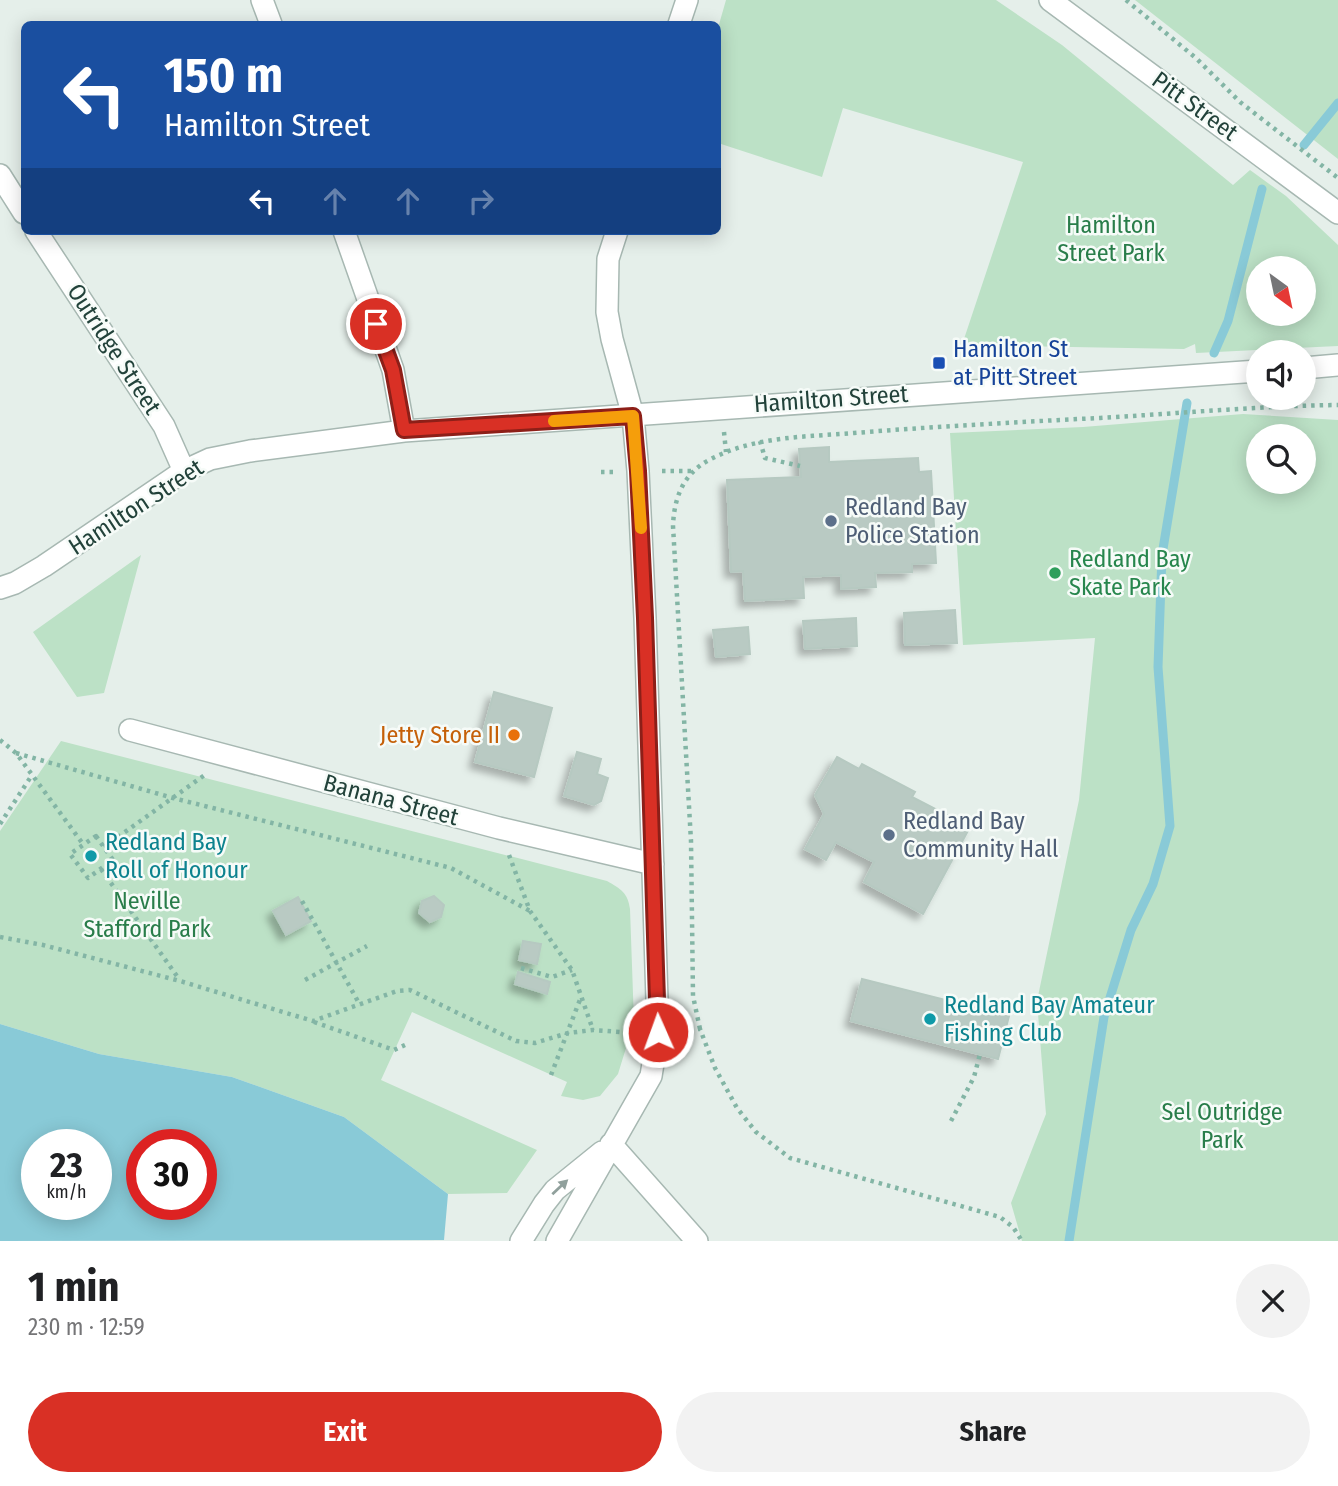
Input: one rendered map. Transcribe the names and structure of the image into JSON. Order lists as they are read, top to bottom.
{
  "streets": {
    "street": [
      "Pitt Street",
      "Outridge Street",
      "Hamilton Street",
      "Banana Street"
    ]
  },
  "crossings": [
    ["Outridge Street", "Hamilton Street"]
  ],
  "parks": ["Hamilton Street Park", "Neville Stafford Park", "Sel Outridge Park"],
  "places": {
    "transit": ["Hamilton St at Pitt Street"],
    "other": [
      "Redland Bay Police Station",
      "Redland Bay Skate Park",
      "Jetty Store II",
      "Redland Bay Community Hall",
      "Redland Bay Roll of Honour",
      "Redland Bay Amateur Fishing Club"
    ]
  },
  "north": "bottom right",
  "page": {
    "turn": ["150 m", "Hamilton Street"],
    "speed": "23 km/h",
    "limit": "30",
    "heading": ["1 min", "230 m · 12:59"],
    "buttons": ["Exit", "Share"]
  }
}
